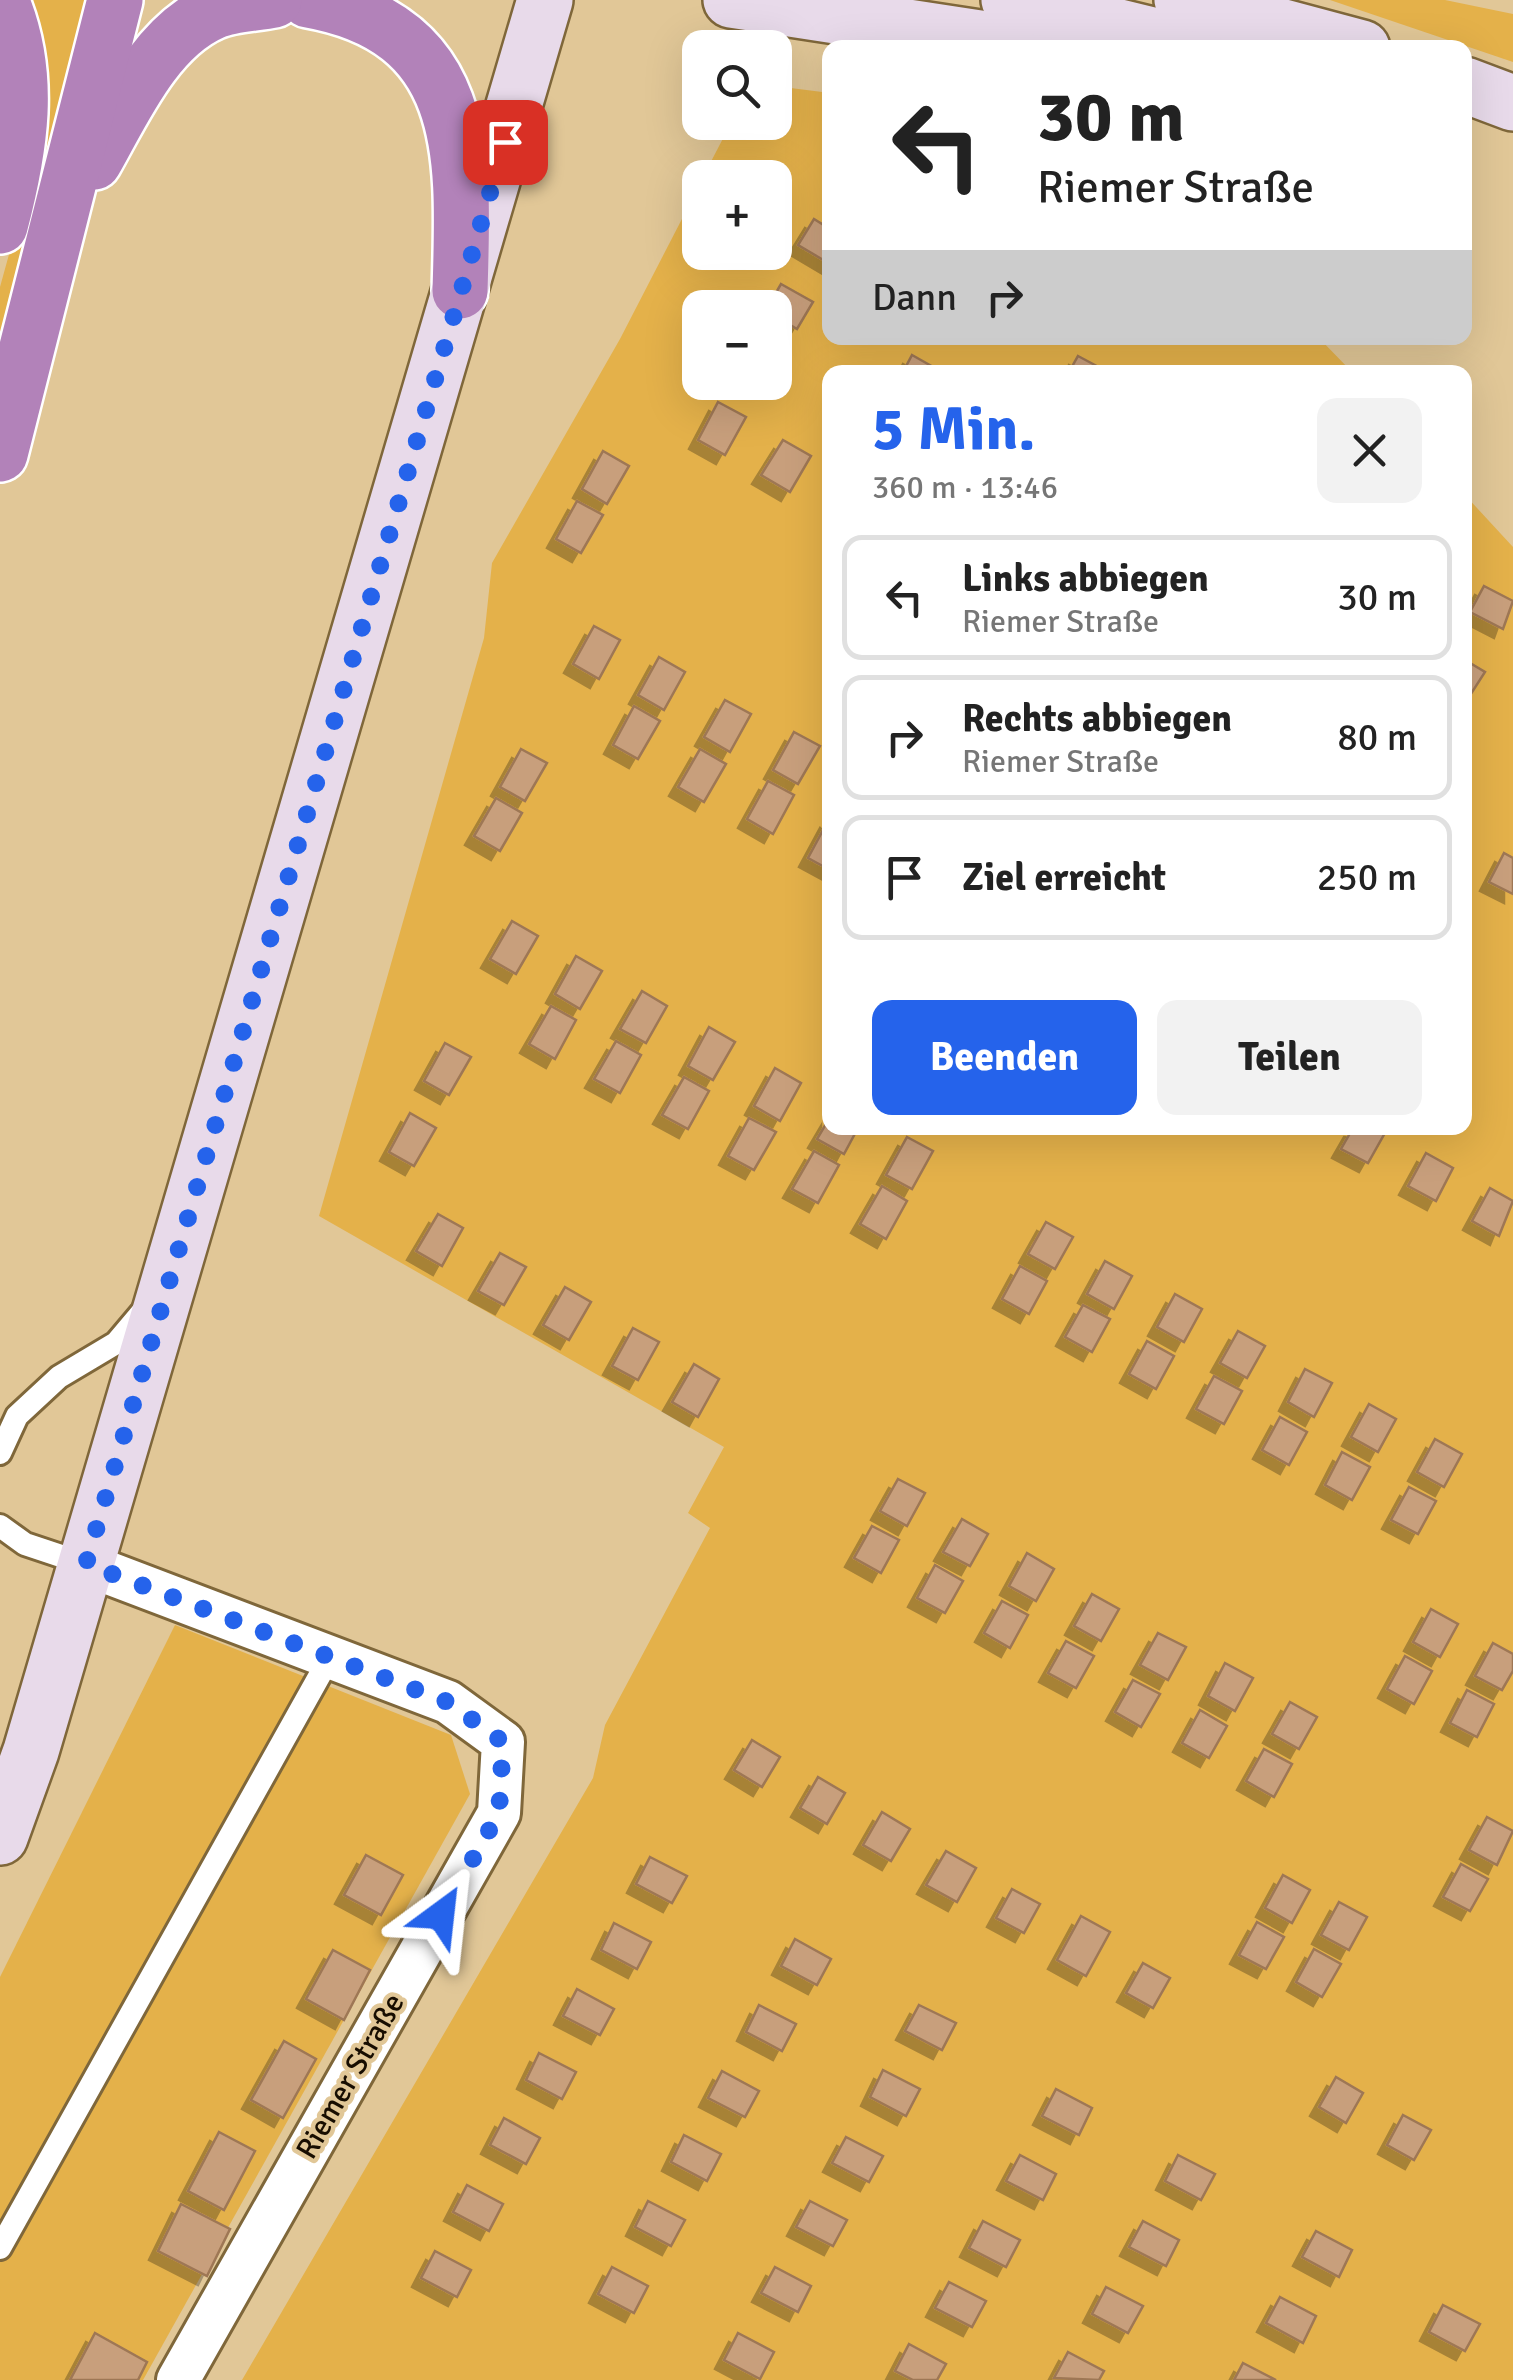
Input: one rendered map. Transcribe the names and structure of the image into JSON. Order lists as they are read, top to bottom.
{
  "streets": {
    "street": ["Riemer Straße"]
  },
  "page": {
    "map_buttons": ["+", "−"],
    "turn": ["30 m", "Riemer Straße"],
    "then": "Dann",
    "heading": ["5 Min.", "360 m · 13:46"],
    "list": [
      {
        "name": "Links abbiegen",
        "note": "Riemer Straße",
        "value": "30 m"
      },
      {
        "name": "Rechts abbiegen",
        "note": "Riemer Straße",
        "value": "80 m"
      },
      {
        "name": "Ziel erreicht",
        "value": "250 m"
      }
    ],
    "buttons": ["Beenden", "Teilen"]
  }
}
